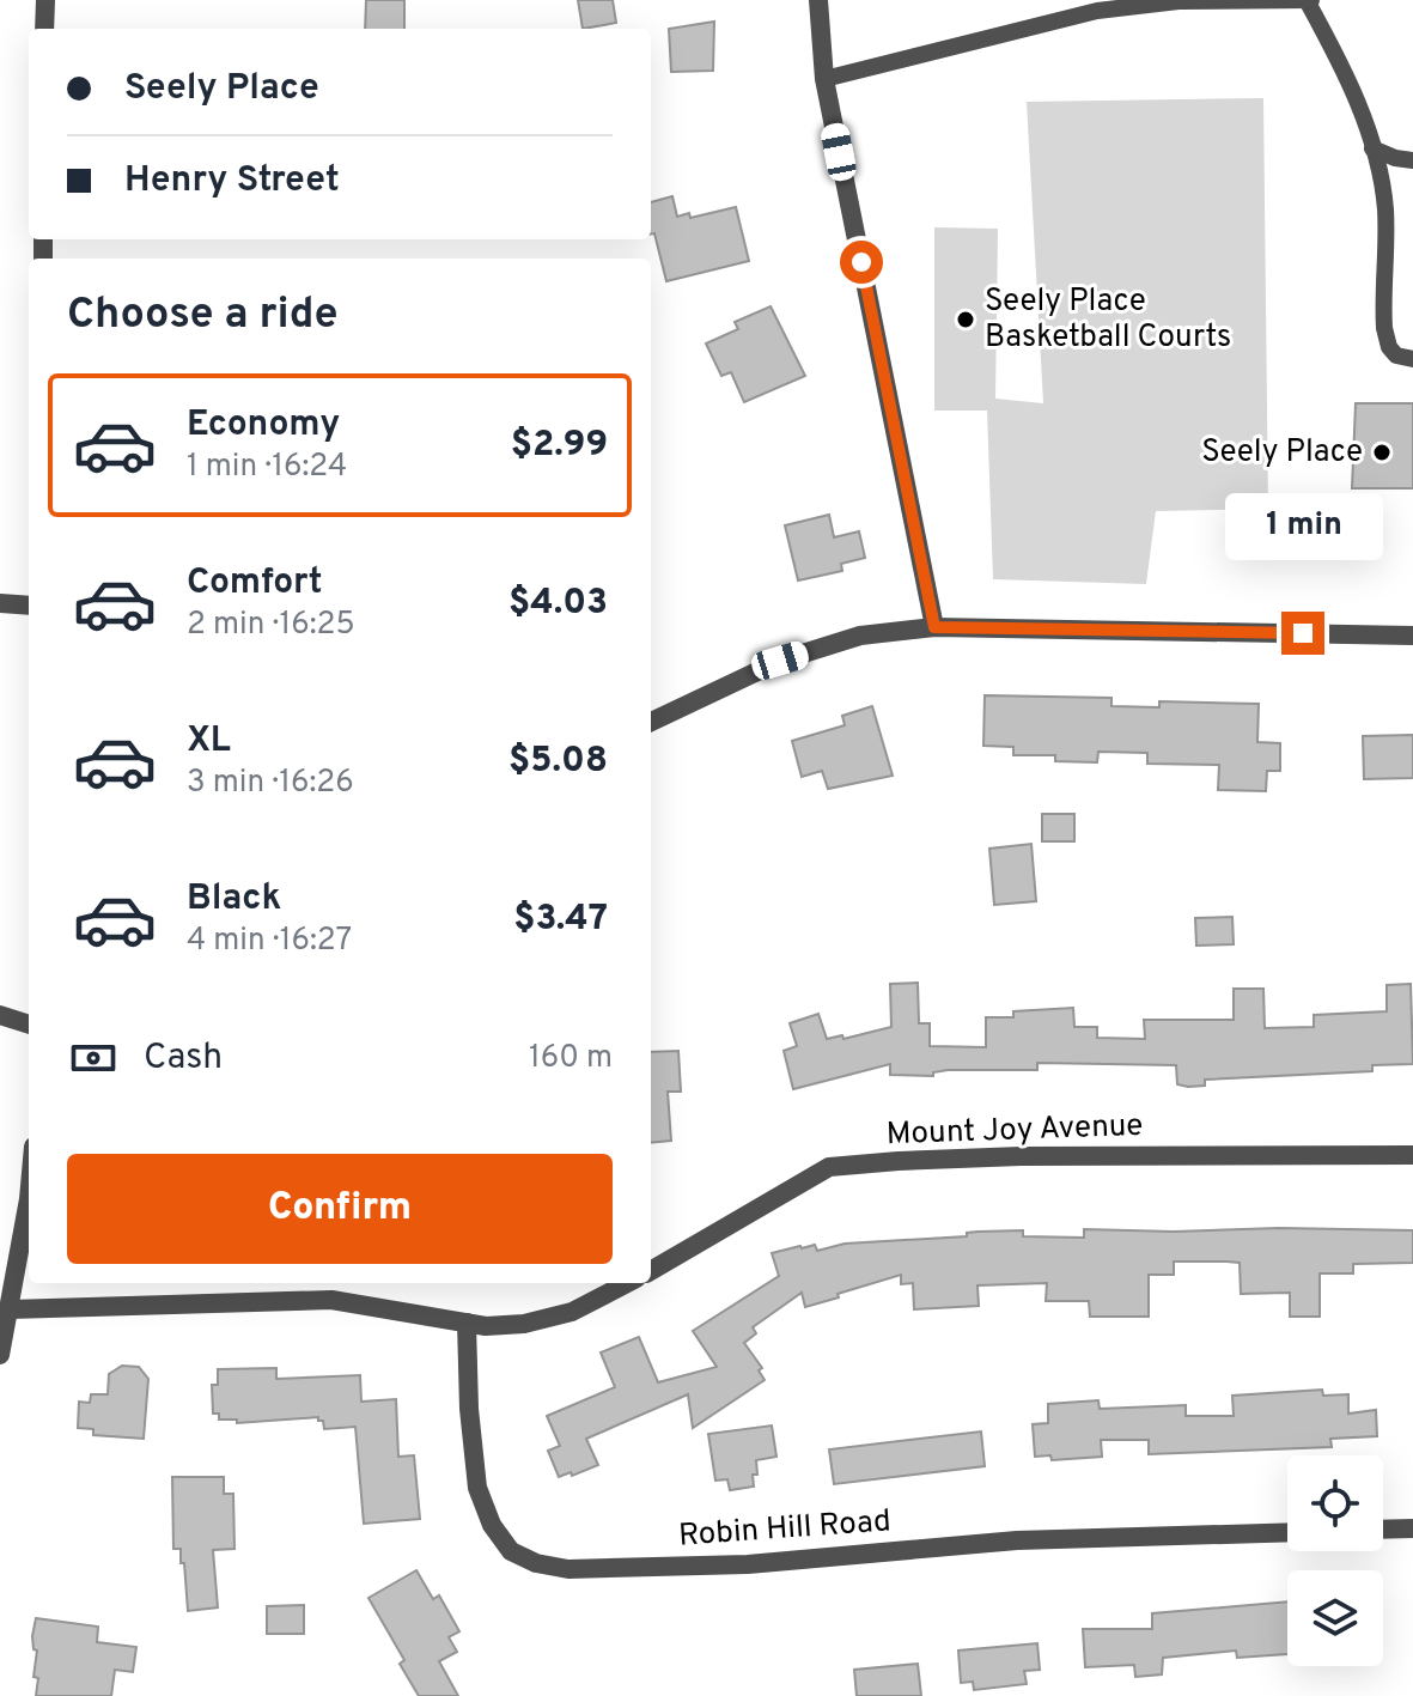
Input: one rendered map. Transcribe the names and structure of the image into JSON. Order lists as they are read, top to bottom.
{
  "streets": {
    "street": ["Mount Joy Avenue", "Robin Hill Road"]
  },
  "places": ["Seely Place Basketball Courts", "Seely Place"],
  "page": {
    "banner": ["Seely Place", "Henry Street"],
    "heading": "Choose a ride",
    "list": [
      {
        "name": "Economy",
        "note": "1 min · 16:24",
        "value": "$2.99"
      },
      {
        "name": "Comfort",
        "note": "2 min · 16:25",
        "value": "$4.03"
      },
      {
        "name": "XL",
        "note": "3 min · 16:26",
        "value": "$5.08"
      },
      {
        "name": "Black",
        "note": "4 min · 16:27",
        "value": "$3.47"
      }
    ],
    "bubble": "1 min",
    "pay": ["Cash", "160 m"],
    "buttons": "Confirm"
  }
}
